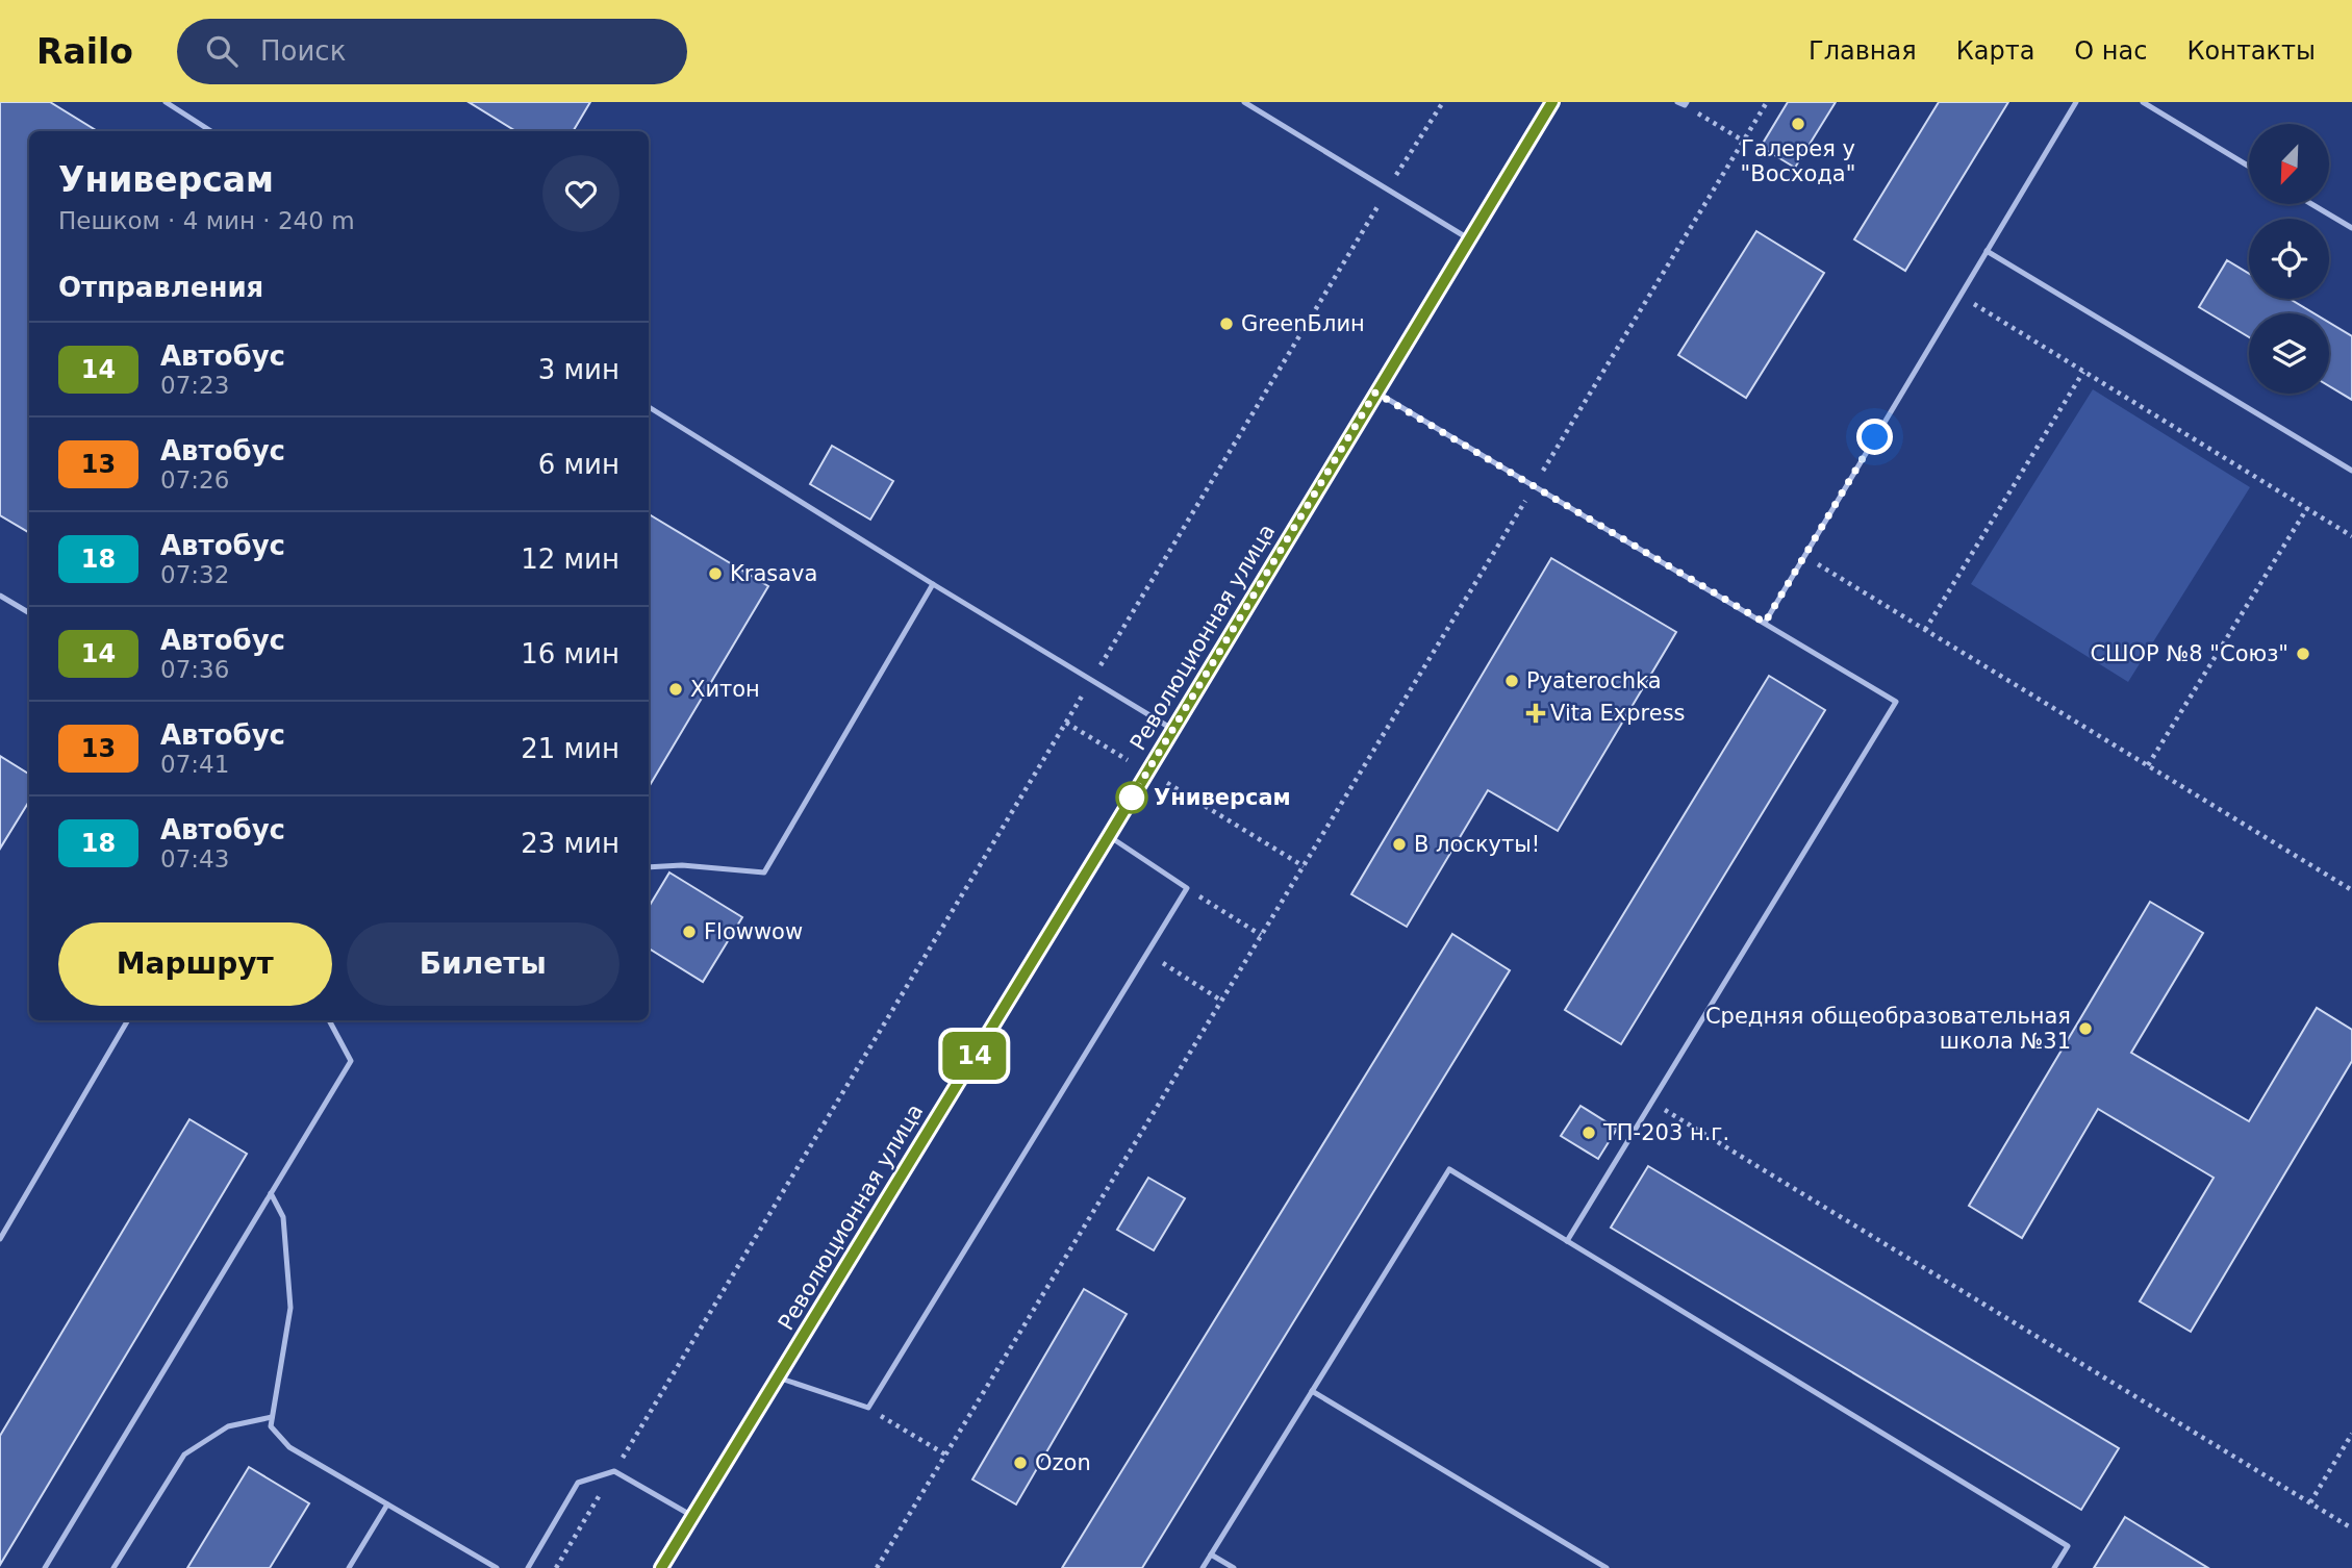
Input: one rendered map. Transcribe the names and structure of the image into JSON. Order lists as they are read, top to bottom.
{
  "streets": {
    "main road": ["Революционная улица"]
  },
  "places": {
    "other": [
      "Галерея у \"Восхода\"",
      "GreenБлин",
      "Krasava",
      "СШОР №8 \"Союз\"",
      "Pyaterochka",
      "Хитон",
      "Универсам",
      "В лоскуты!",
      "Flowwow",
      "Средняя общеобразовательная школа №31",
      "ТП-203 н.г.",
      "Ozon"
    ],
    "health": ["Vita Express"]
  },
  "lines": ["bus line 14"],
  "north": "bottom left",
  "page": {
    "header": "Railo",
    "search": "Поиск",
    "nav": [
      "Главная",
      "Карта",
      "О нас",
      "Контакты"
    ],
    "on_map": "14",
    "heading": [
      ["Универсам", "Пешком · 4 мин · 240 m"],
      "Отправления"
    ],
    "list": [
      {
        "mark": "14",
        "name": "Автобус",
        "note": "07:23",
        "value": "3 мин"
      },
      {
        "mark": "13",
        "name": "Автобус",
        "note": "07:26",
        "value": "6 мин"
      },
      {
        "mark": "18",
        "name": "Автобус",
        "note": "07:32",
        "value": "12 мин"
      },
      {
        "mark": "14",
        "name": "Автобус",
        "note": "07:36",
        "value": "16 мин"
      },
      {
        "mark": "13",
        "name": "Автобус",
        "note": "07:41",
        "value": "21 мин"
      },
      {
        "mark": "18",
        "name": "Автобус",
        "note": "07:43",
        "value": "23 мин"
      }
    ],
    "buttons": ["Маршрут", "Билеты"]
  }
}
